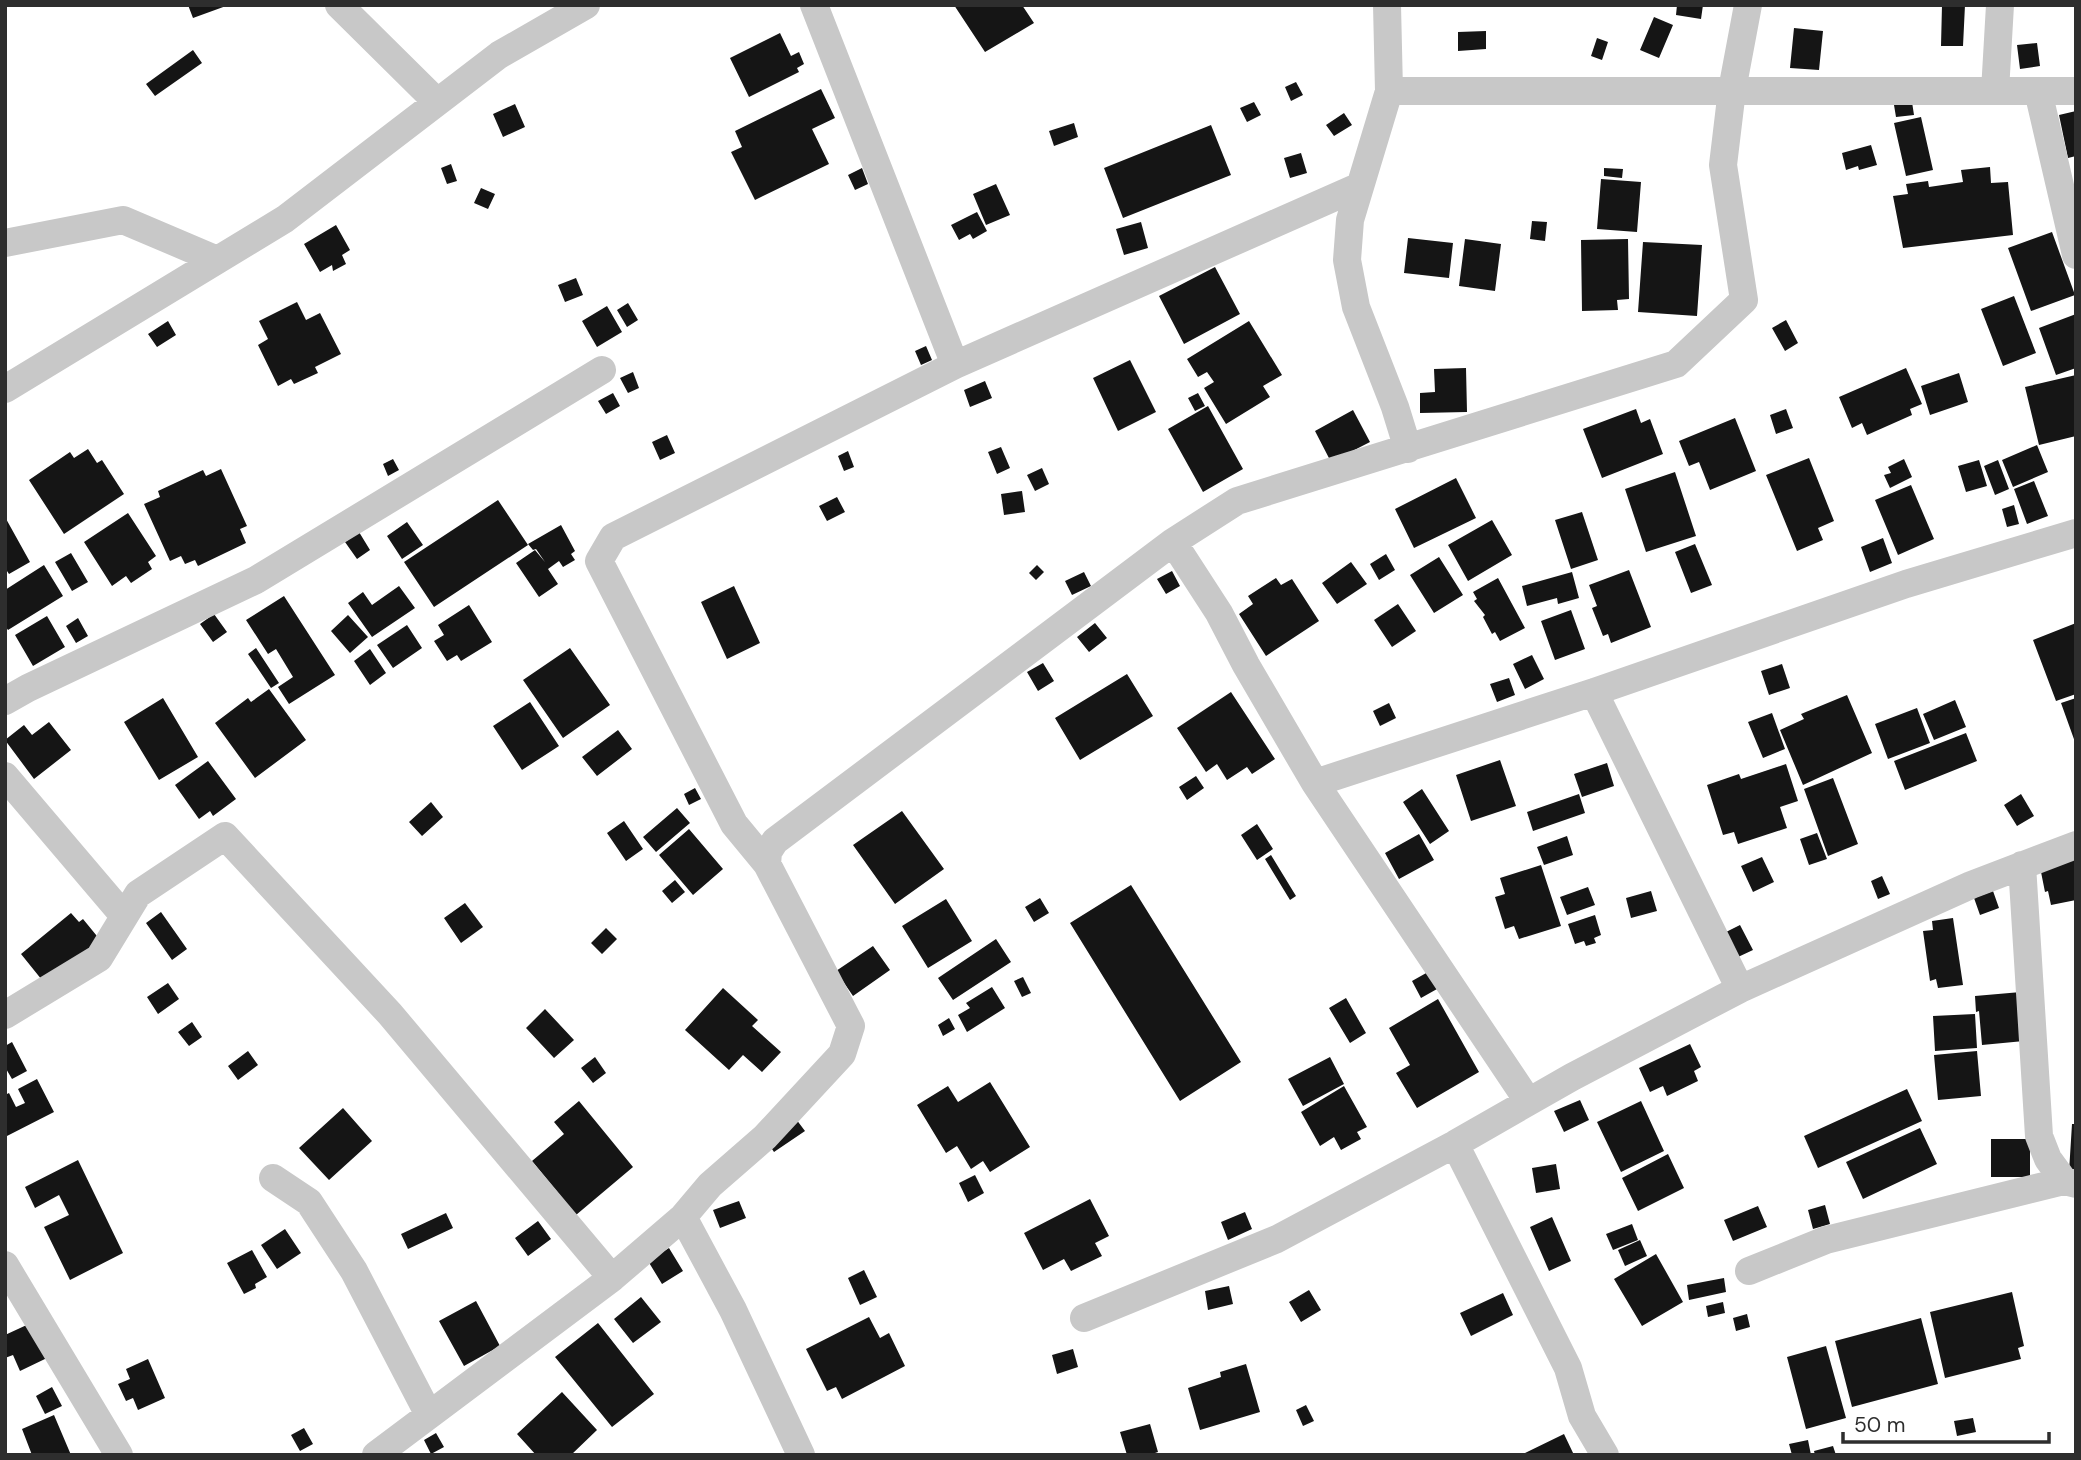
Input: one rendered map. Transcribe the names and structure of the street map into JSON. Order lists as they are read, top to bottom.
{
  "scale_bar": "50 m"
}
